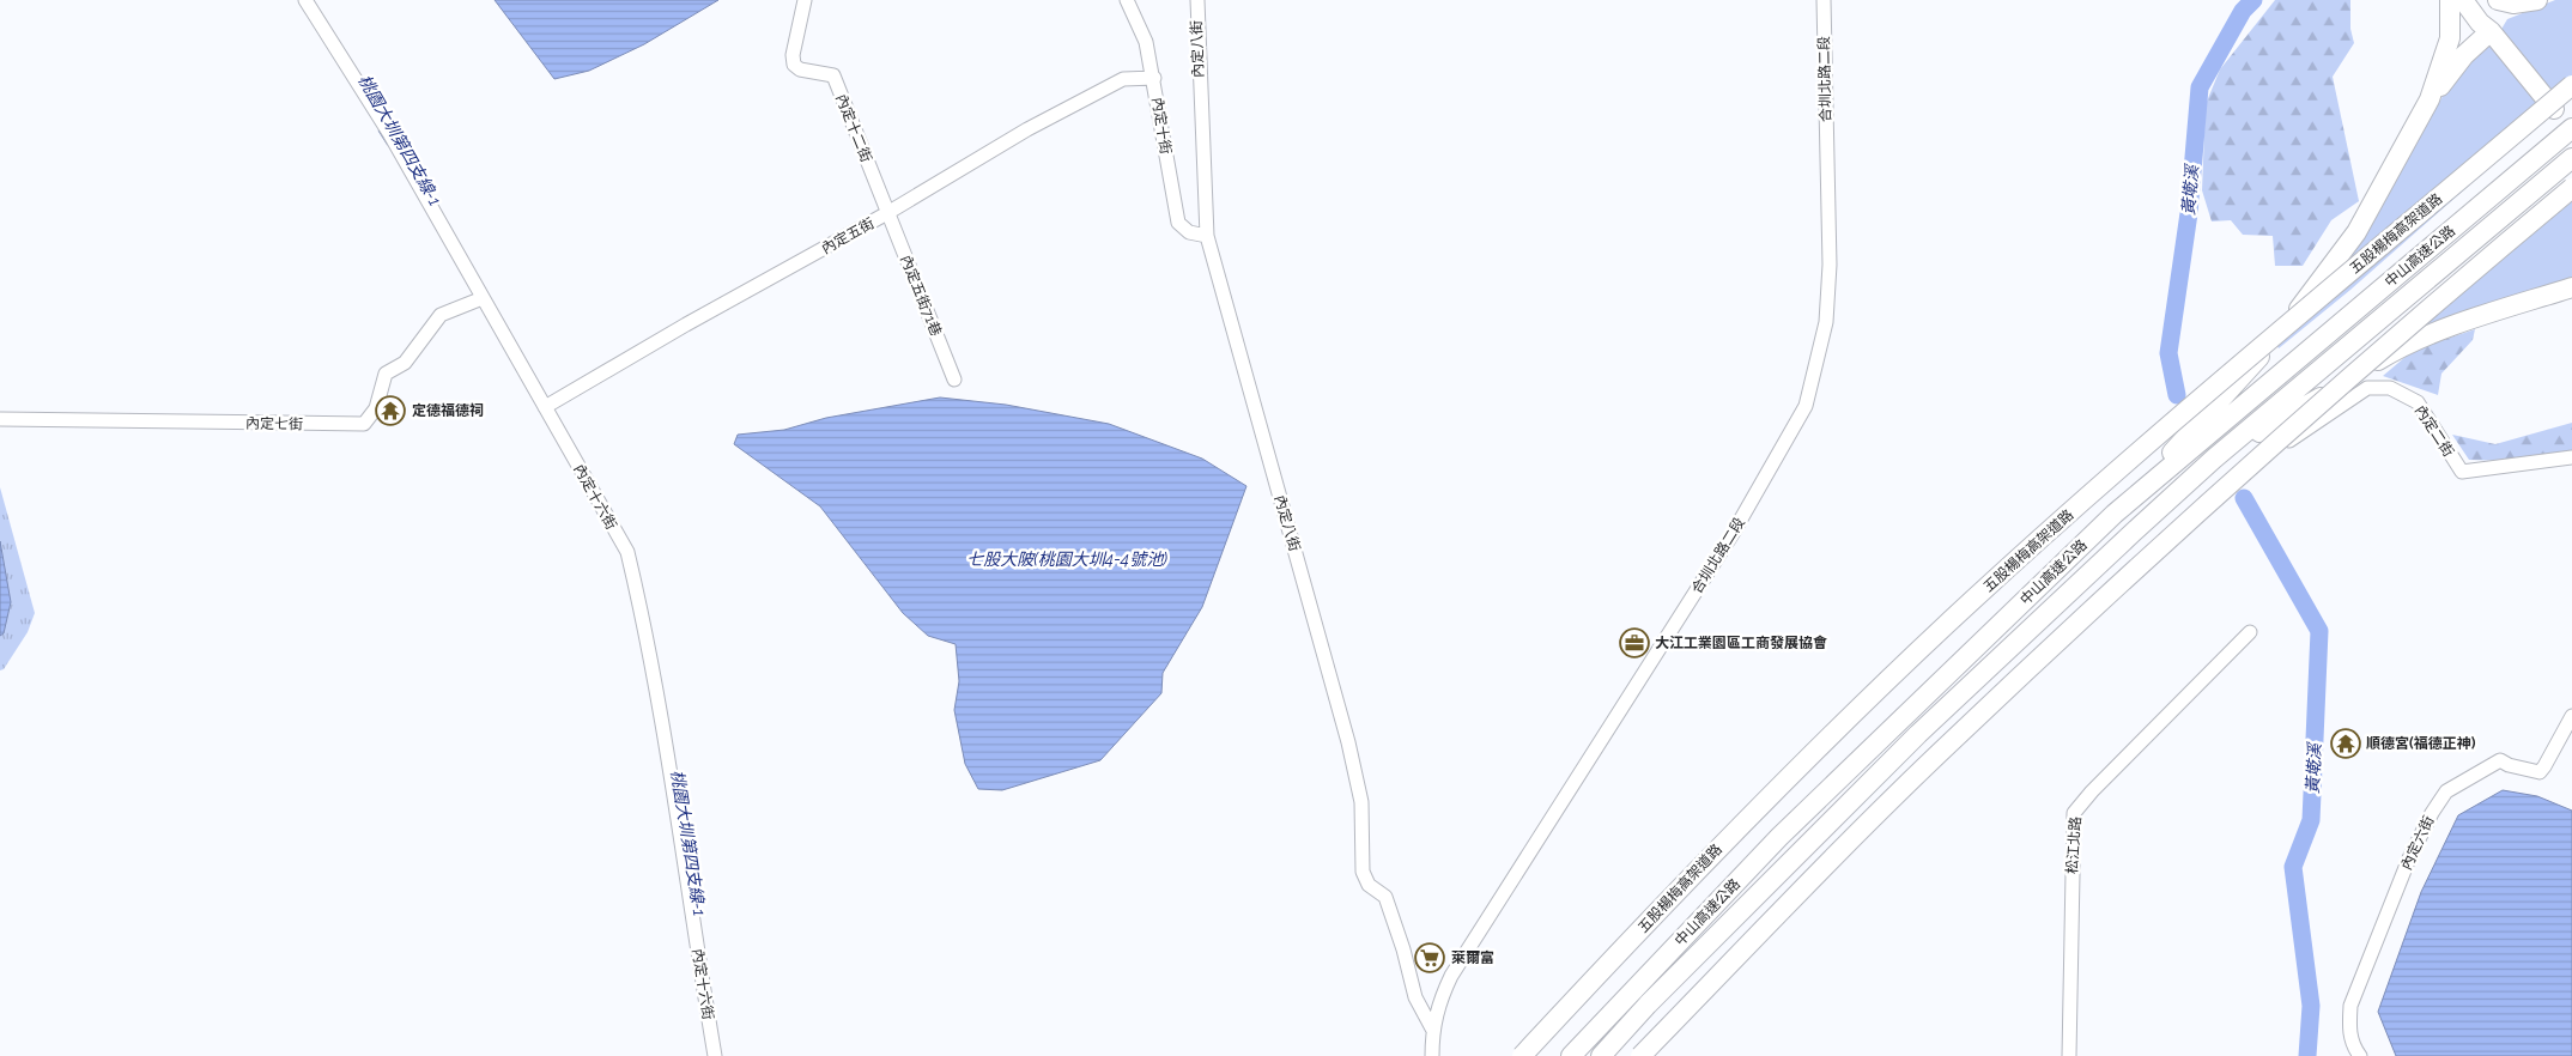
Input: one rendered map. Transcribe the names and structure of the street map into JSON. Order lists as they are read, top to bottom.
{
  "streets": {
    "highway": ["五股楊梅高架道路", "中山高速公路"],
    "street": [
      "內定八街",
      "合圳北路二段",
      "內定十街",
      "內定十二街",
      "內定五街",
      "內定五街71巷",
      "內定七街",
      "內定二街",
      "內定十六街",
      "內定六街",
      "松江北路"
    ]
  },
  "crossings": [
    ["內定八街", "合圳北路二段"],
    ["內定八街", "內定十街"],
    ["內定十街", "內定五街"],
    ["內定十二街", "內定五街"],
    ["內定十二街", "內定五街71巷"],
    ["內定五街", "內定五街71巷"],
    ["內定五街", "內定十六街"],
    ["內定七街", "內定十六街"]
  ],
  "water": ["桃園大圳第四支線-1", "黃墘溪", "七股大陂(桃園大圳4-4號池)"],
  "places": {
    "temple": ["定德福德祠", "順德宮(福德正神)"],
    "office": ["大江工業園區工商發展協會"],
    "supermarket": ["萊爾富"]
  }
}
